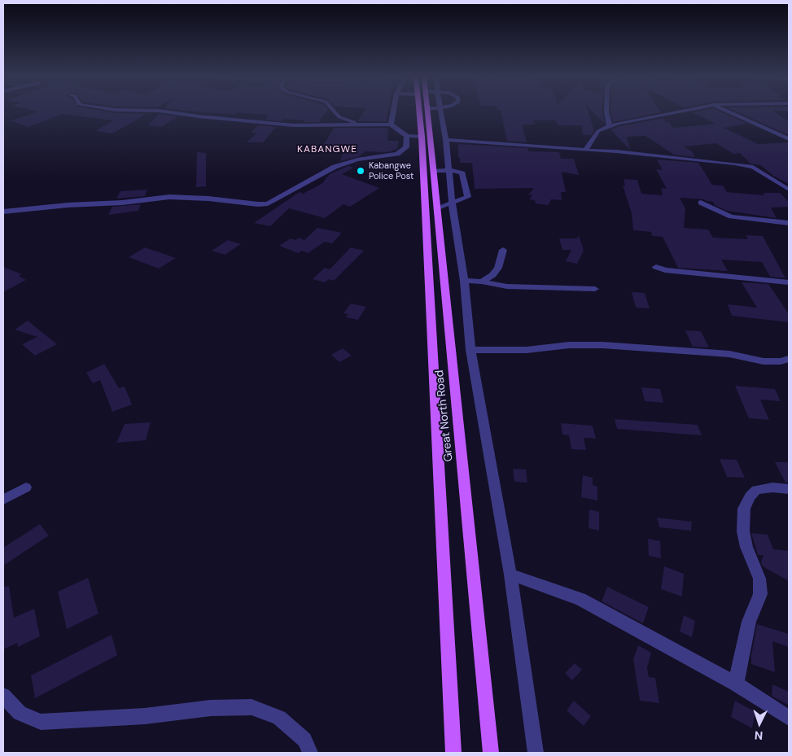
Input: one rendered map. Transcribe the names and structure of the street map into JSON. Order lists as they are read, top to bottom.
{
  "streets": {
    "main road": ["Great North Road"]
  },
  "districts": ["KABANGWE"],
  "places": ["Kabangwe Police Post"],
  "north": "bottom"
}
